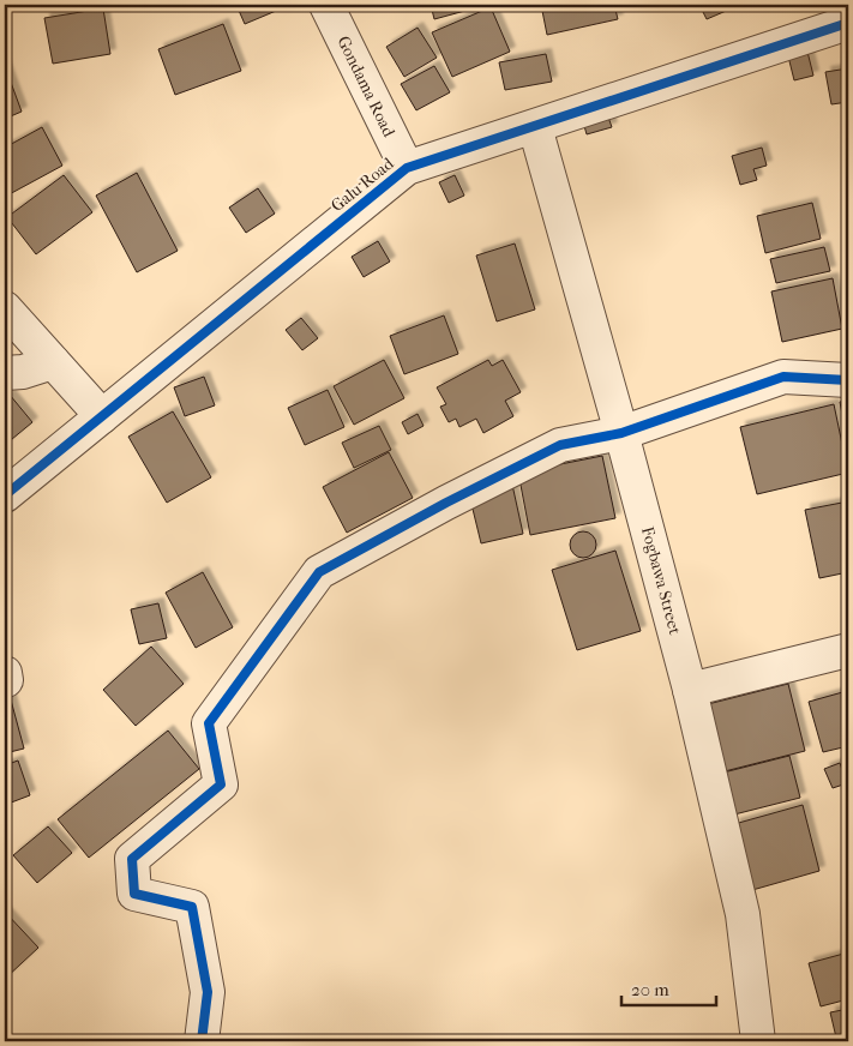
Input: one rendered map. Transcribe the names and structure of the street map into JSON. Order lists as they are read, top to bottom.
{
  "streets": {
    "street": ["Gondama Road", "Galu Road", "Fogbawa Street"]
  },
  "crossings": [
    ["Gondama Road", "Galu Road"],
    ["Galu Road", "Fogbawa Street"]
  ],
  "scale_bar": "20 m"
}
